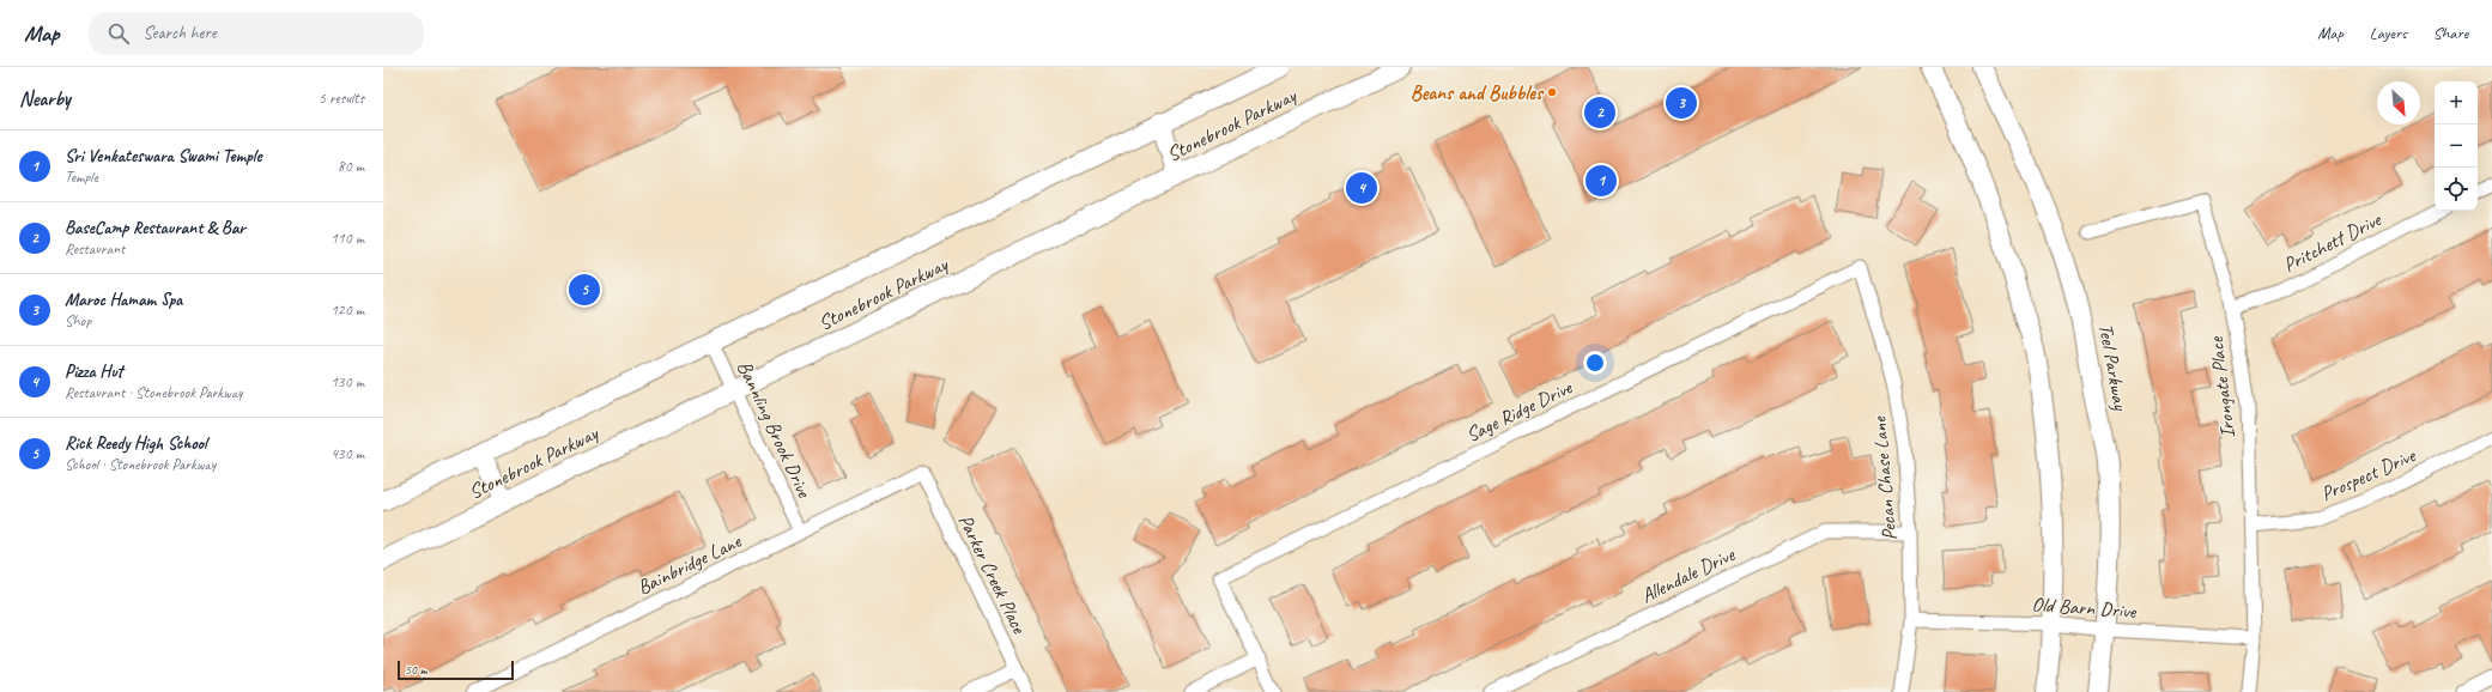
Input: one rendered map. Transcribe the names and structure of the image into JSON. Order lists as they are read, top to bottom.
{
  "streets": {
    "main road": ["Stonebrook Parkway", "Teel Parkway"],
    "street": [
      "Pritchett Drive",
      "Irongate Place",
      "Sage Ridge Drive",
      "Bannling Brook Drive",
      "Prospect Drive",
      "Pecan Chase Lane",
      "Bainbridge Lane",
      "Parker Creek Place",
      "Allendale Drive",
      "Old Barn Drive"
    ]
  },
  "crossings": [
    ["Stonebrook Parkway", "Bannling Brook Drive"],
    ["Pritchett Drive", "Irongate Place"],
    ["Teel Parkway", "Old Barn Drive"],
    ["Irongate Place", "Prospect Drive"],
    ["Irongate Place", "Old Barn Drive"],
    ["Sage Ridge Drive", "Pecan Chase Lane"],
    ["Bannling Brook Drive", "Bainbridge Lane"],
    ["Pecan Chase Lane", "Allendale Drive"],
    ["Pecan Chase Lane", "Old Barn Drive"],
    ["Bainbridge Lane", "Parker Creek Place"]
  ],
  "places": ["Beans and Bubbles"],
  "scale_bar": "50 m",
  "north": "bottom right",
  "page": {
    "header": "Map",
    "search": "Search here",
    "nav": ["Map", "Layers", "Share"],
    "heading": ["Nearby", "5 results"],
    "map_buttons": ["+", "−"],
    "pins": [
      "3",
      "2",
      "1",
      "4",
      "5"
    ],
    "list": [
      {
        "mark": "1",
        "name": "Sri Venkateswara Swami Temple",
        "note": "Temple",
        "value": "80 m"
      },
      {
        "mark": "2",
        "name": "BaseCamp Restaurant & Bar",
        "note": "Restaurant",
        "value": "110 m"
      },
      {
        "mark": "3",
        "name": "Maroc Hamam Spa",
        "note": "Shop",
        "value": "120 m"
      },
      {
        "mark": "4",
        "name": "Pizza Hut",
        "note": "Restaurant · Stonebrook Parkway",
        "value": "130 m"
      },
      {
        "mark": "5",
        "name": "Rick Reedy High School",
        "note": "School · Stonebrook Parkway",
        "value": "430 m"
      }
    ],
    "scale": "50 m"
  }
}
